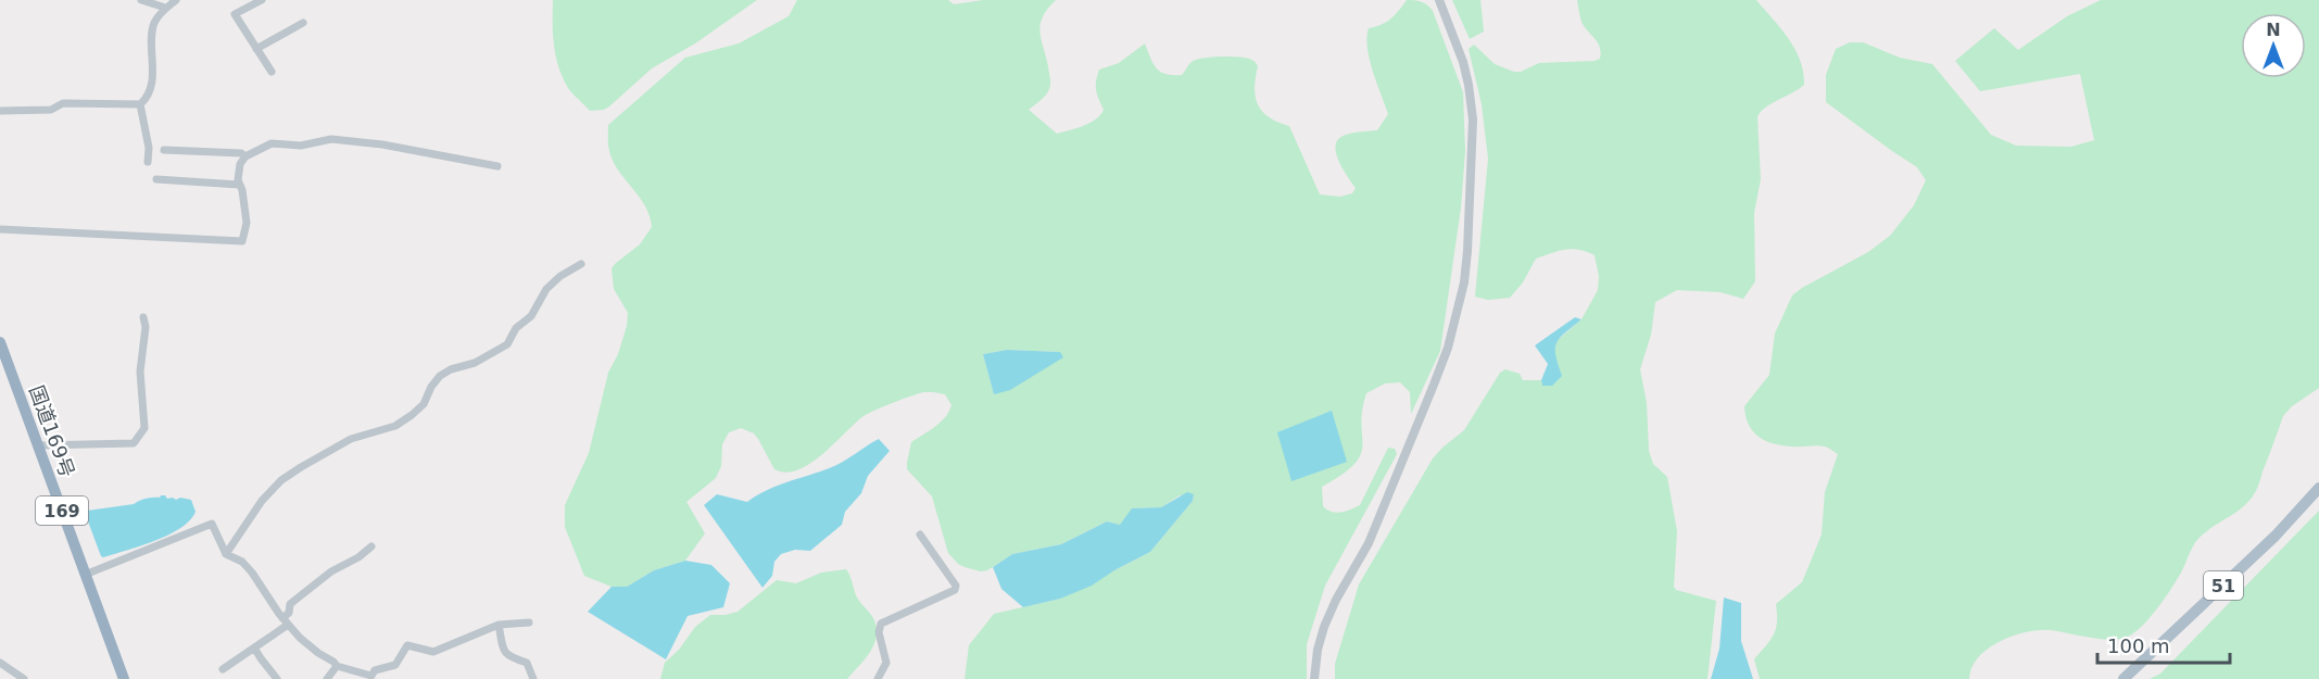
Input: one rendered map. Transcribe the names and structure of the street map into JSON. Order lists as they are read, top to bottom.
{
  "streets": {
    "highway": ["国道169号", "169"],
    "main road": ["51"]
  },
  "scale_bar": "100 m",
  "north": "top"
}
